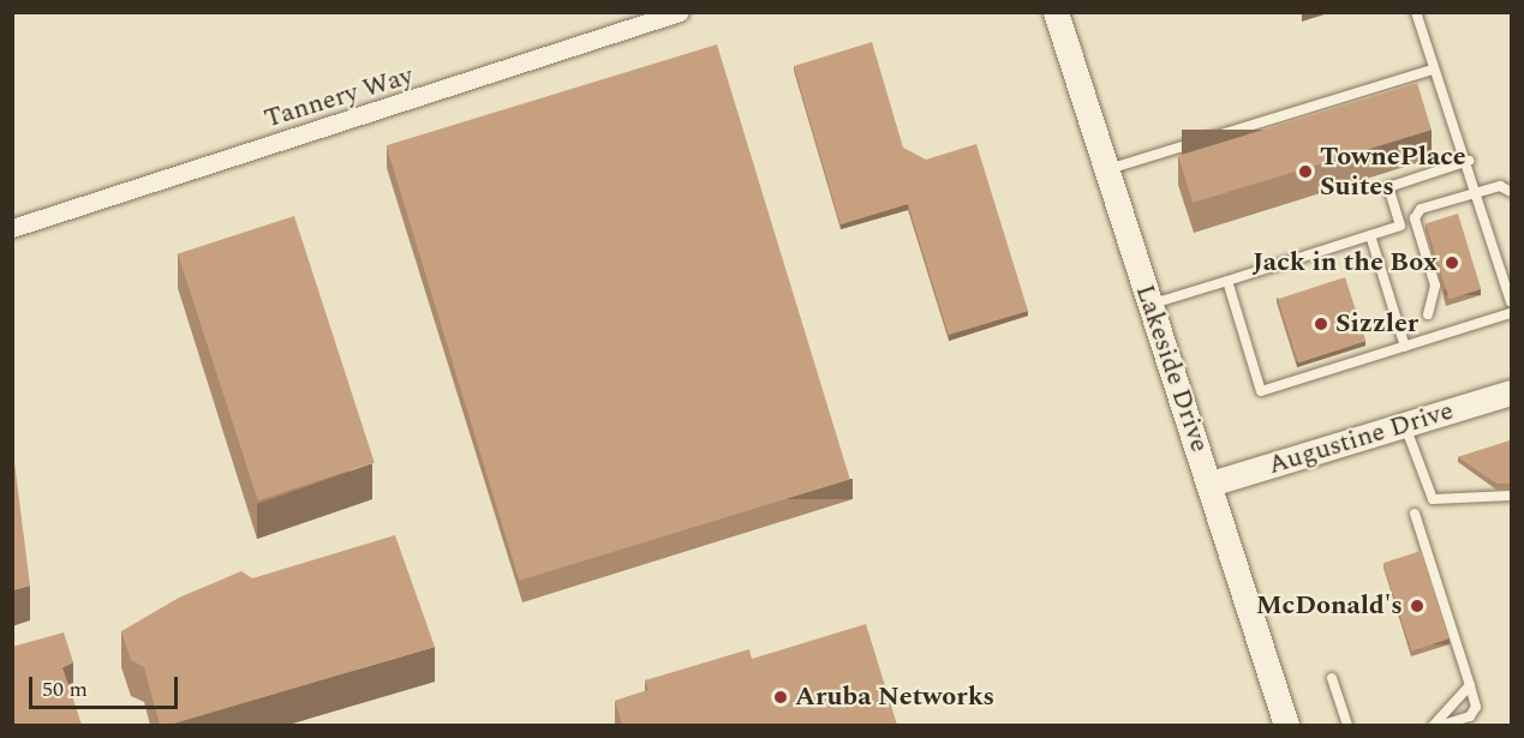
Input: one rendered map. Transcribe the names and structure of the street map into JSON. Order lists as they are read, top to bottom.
{
  "streets": {
    "street": ["Tannery Way", "Lakeside Drive", "Augustine Drive"]
  },
  "crossings": [
    ["Lakeside Drive", "Augustine Drive"]
  ],
  "places": [
    "TownePlace Suites",
    "Jack in the Box",
    "Sizzler",
    "McDonald's",
    "Aruba Networks"
  ],
  "scale_bar": "50 m"
}
